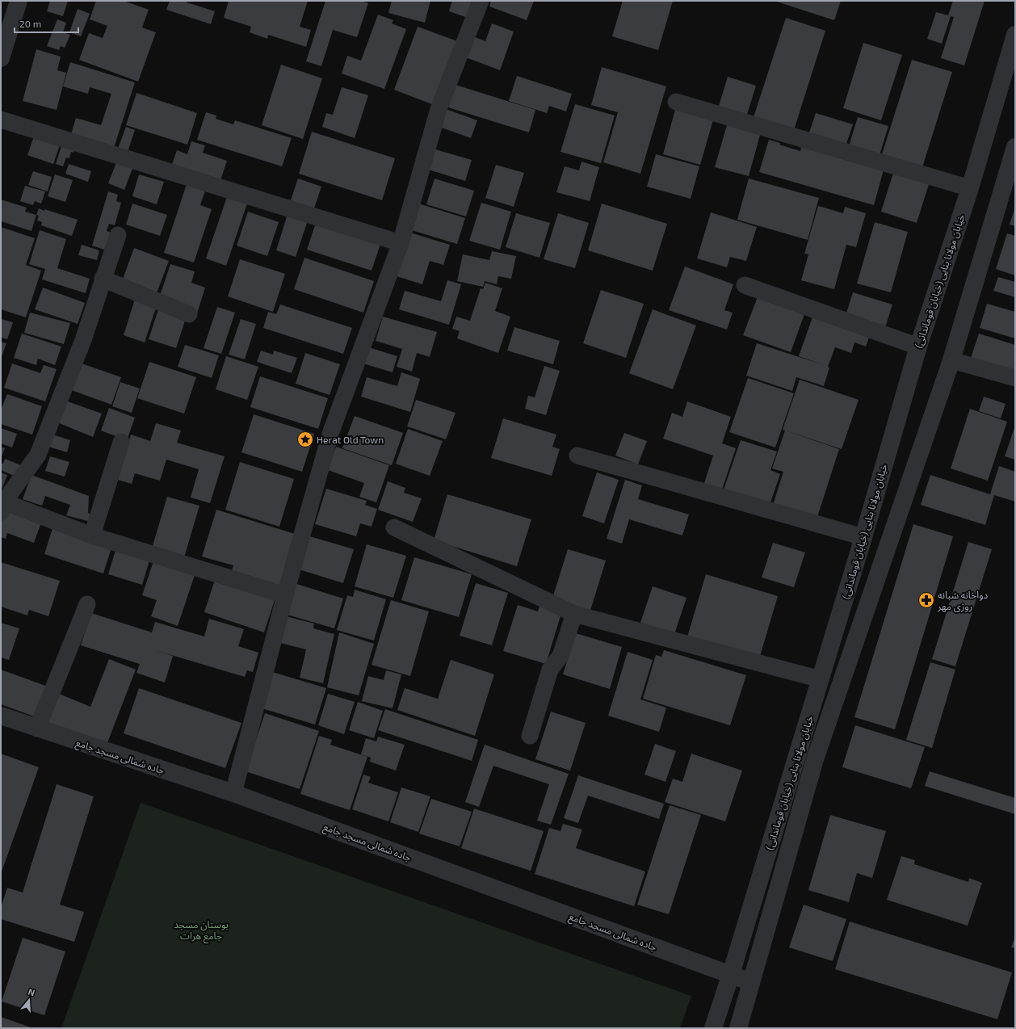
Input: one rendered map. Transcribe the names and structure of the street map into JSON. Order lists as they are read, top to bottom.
{
  "streets": {
    "street": ["خیابان مولانا بنایی (خیابان قوماندانی)", "جاده شمالی مسجد جامع"]
  },
  "crossings": [
    ["خیابان مولانا بنایی (خیابان قوماندانی)", "جاده شمالی مسجد جامع"]
  ],
  "parks": ["بوستان مسجد جامع هرات"],
  "places": {
    "place": ["Herat Old Town"],
    "pharmacy": ["دواخانه شبانه روزی مهر"]
  },
  "scale_bar": "20 m",
  "north": "top"
}
